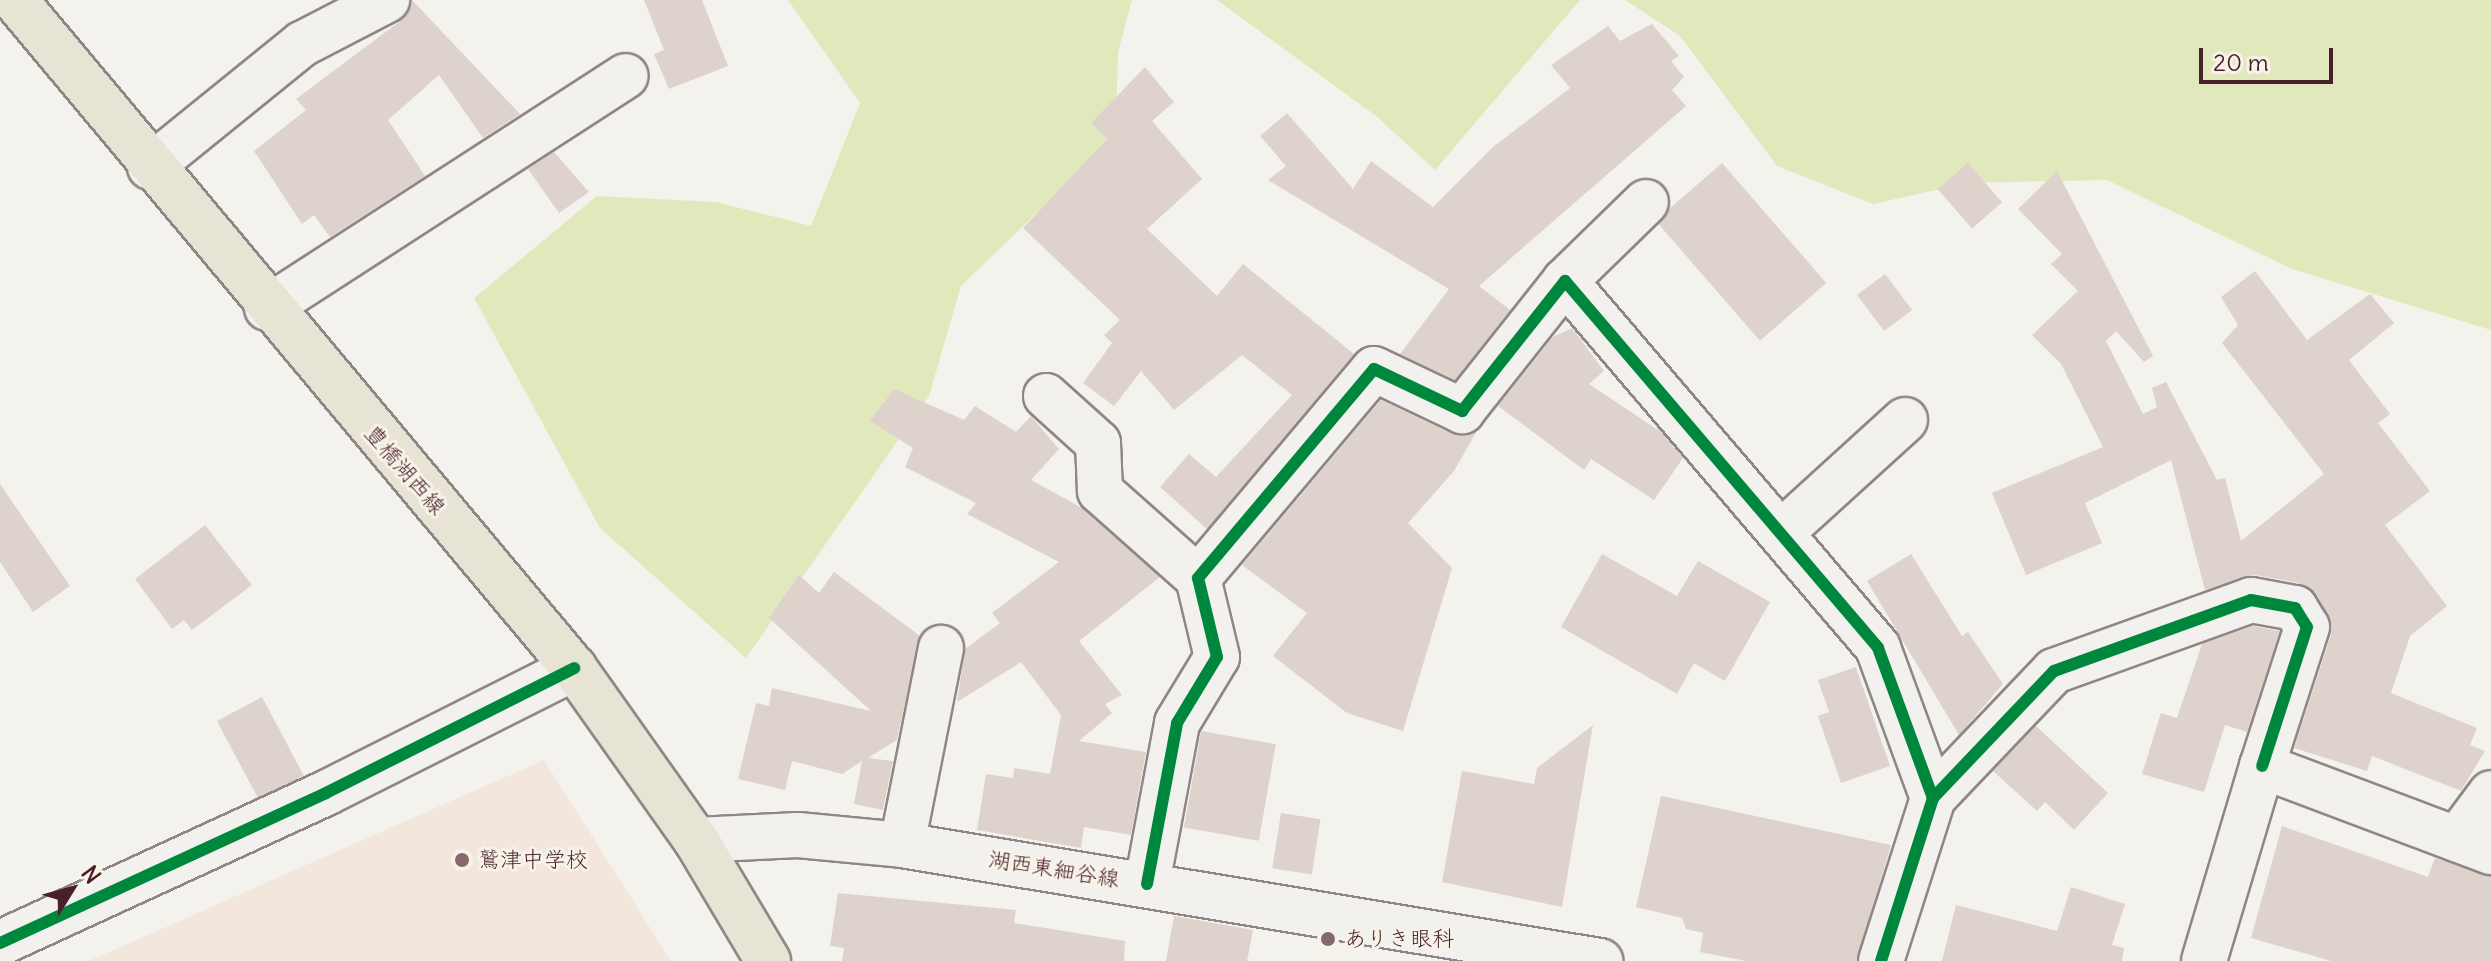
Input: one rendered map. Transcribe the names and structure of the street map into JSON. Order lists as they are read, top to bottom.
{
  "streets": {
    "main road": ["豊橋湖西線"],
    "street": ["湖西東細谷線"]
  },
  "crossings": [
    ["豊橋湖西線", "湖西東細谷線"]
  ],
  "places": ["鷲津中学校", "ありき眼科"],
  "scale_bar": "20 m",
  "north": "top right"
}
